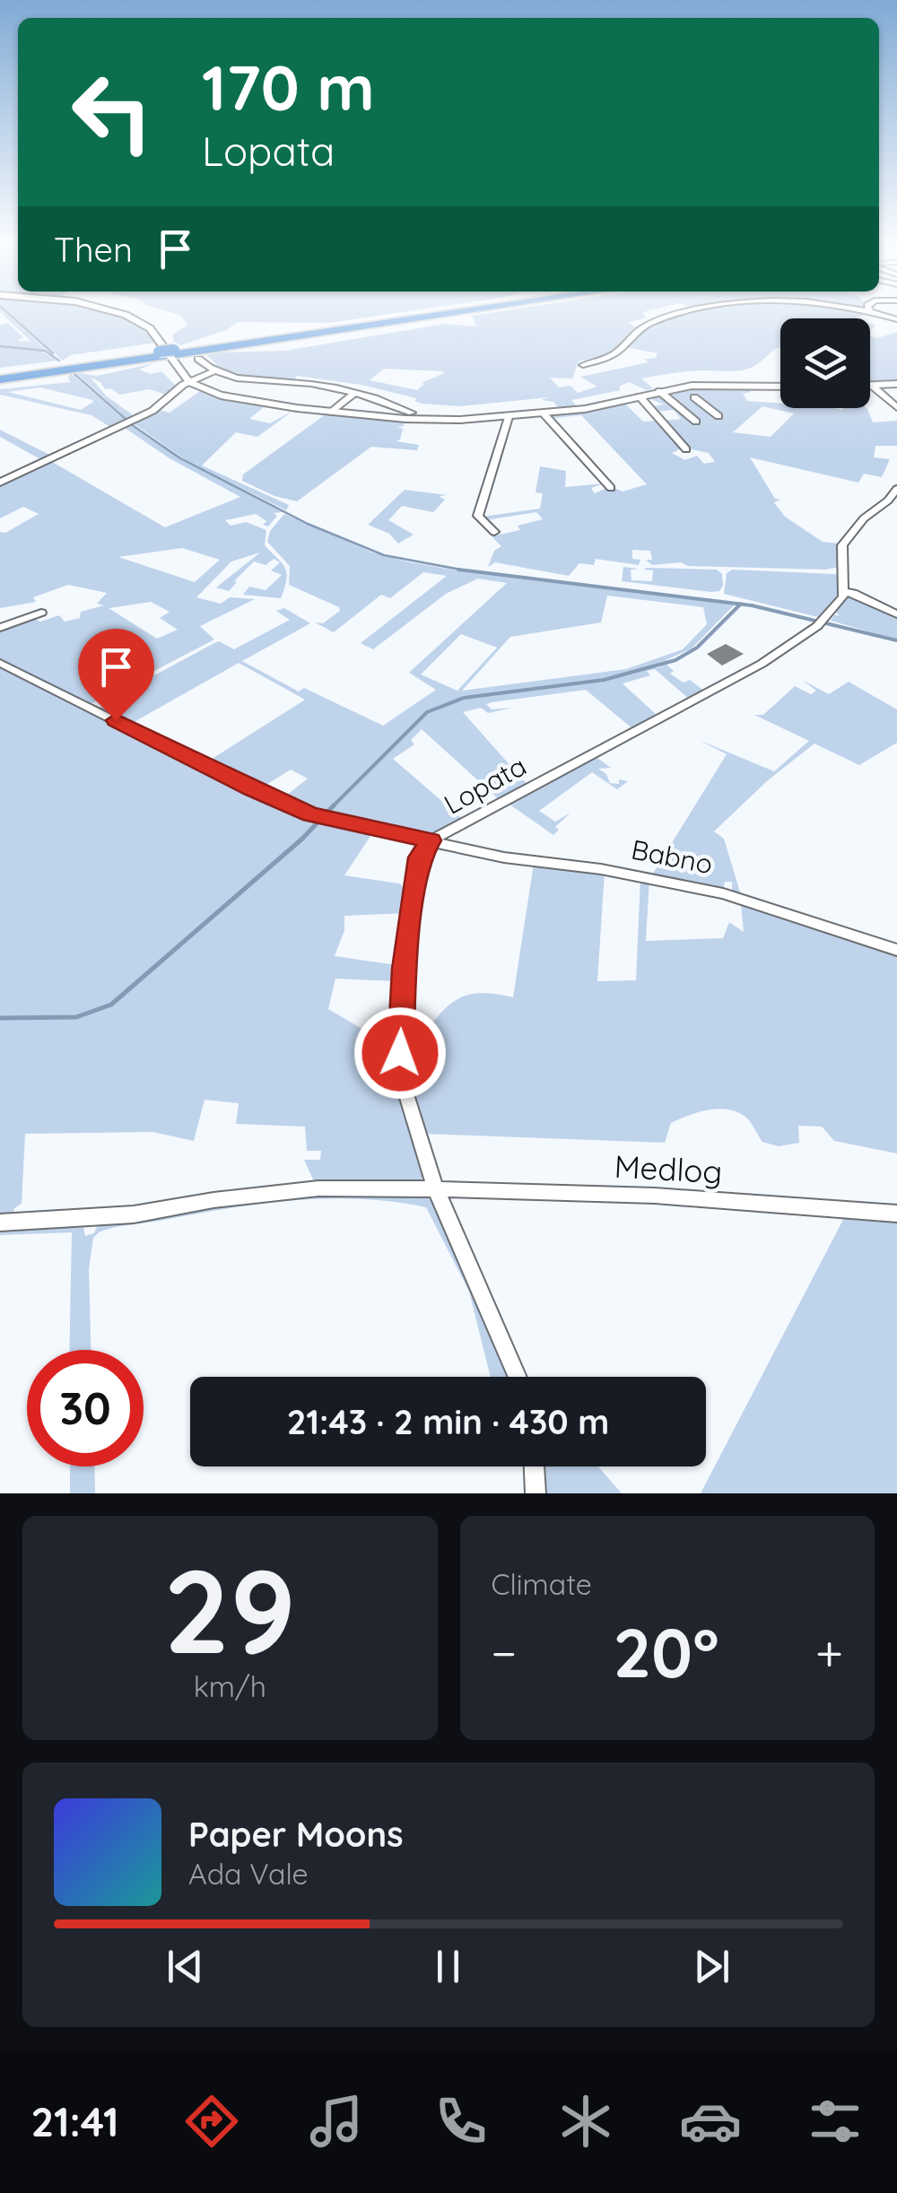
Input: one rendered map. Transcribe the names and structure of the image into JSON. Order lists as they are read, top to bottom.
{
  "streets": {
    "street": ["Lopata", "Babno", "Medlog"]
  },
  "crossings": [
    ["Lopata", "Babno"]
  ],
  "page": {
    "turn": ["170 m", "Lopata"],
    "then": "Then",
    "limit": "30",
    "trip": "21:43 · 2 min · 430 m",
    "tile": [
      ["29", "km/h"],
      "Climate"
    ],
    "heat": ["−", "20°", "+"],
    "song": ["Paper Moons", "Ada Vale"],
    "tabs": "21:41"
  }
}
